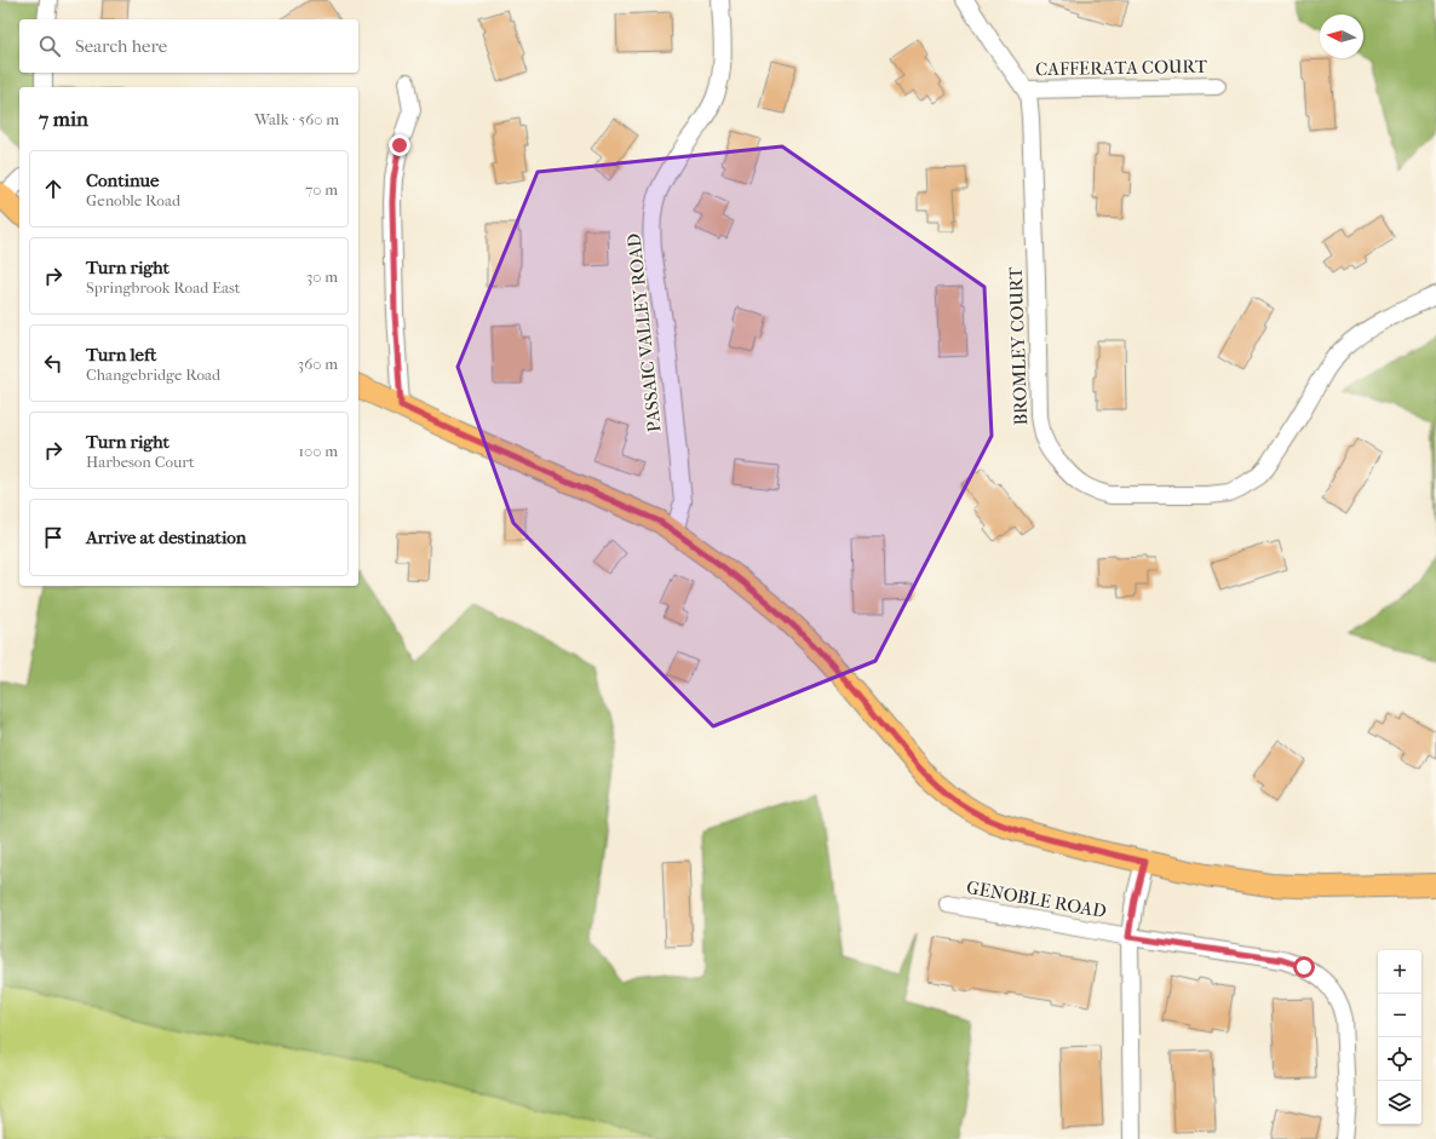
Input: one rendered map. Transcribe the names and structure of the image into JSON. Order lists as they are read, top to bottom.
{
  "streets": {
    "street": [
      "CAFFERATA COURT",
      "PASSAIC VALLEY ROAD",
      "BROMLEY COURT",
      "GENOBLE ROAD"
    ]
  },
  "crossings": [
    ["CAFFERATA COURT", "BROMLEY COURT"]
  ],
  "north": "left",
  "page": {
    "search": "Search here",
    "heading": ["7 min", "Walk · 560 m"],
    "list": [
      ["Continue", "Genoble Road", "70 m"],
      ["Turn right", "Springbrook Road East", "30 m"],
      ["Turn left", "Changebridge Road", "360 m"],
      ["Turn right", "Harbeson Court", "100 m"],
      "Arrive at destination"
    ],
    "map_buttons": ["+", "−"]
  }
}
